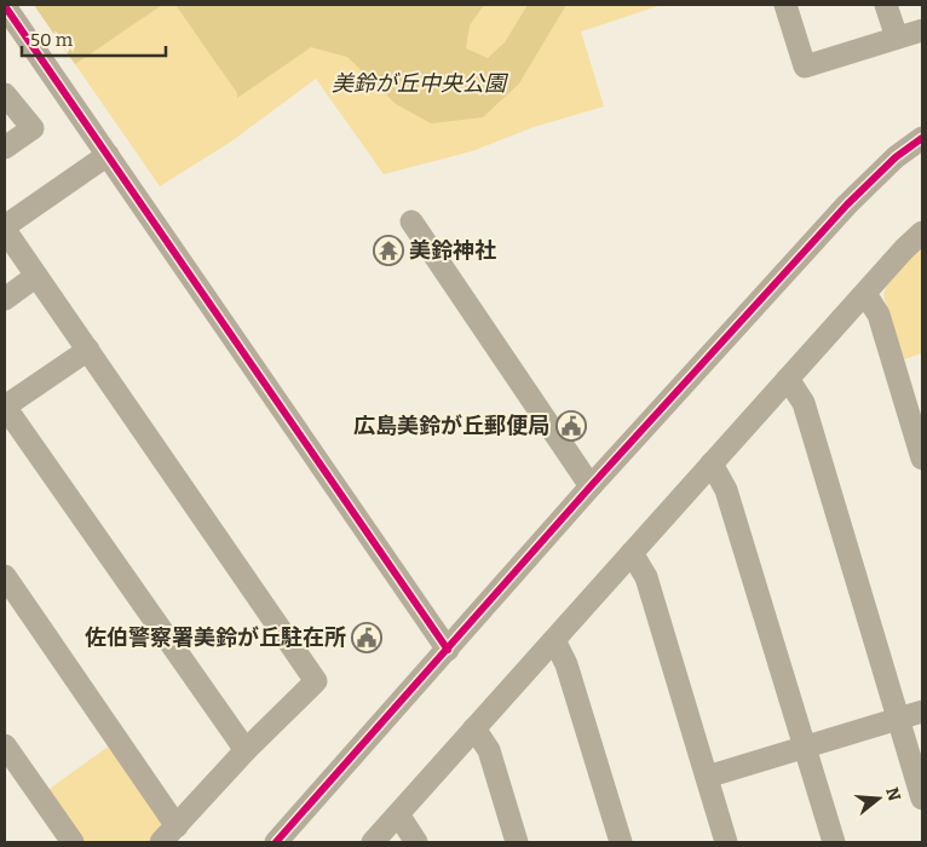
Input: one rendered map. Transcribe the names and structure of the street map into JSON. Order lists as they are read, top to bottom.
{
  "parks": ["美鈴が丘中央公園"],
  "places": {
    "temple": ["美鈴神社"],
    "public building": ["広島美鈴が丘郵便局", "佐伯警察署美鈴が丘駐在所"]
  },
  "scale_bar": "50 m",
  "north": "right"
}
